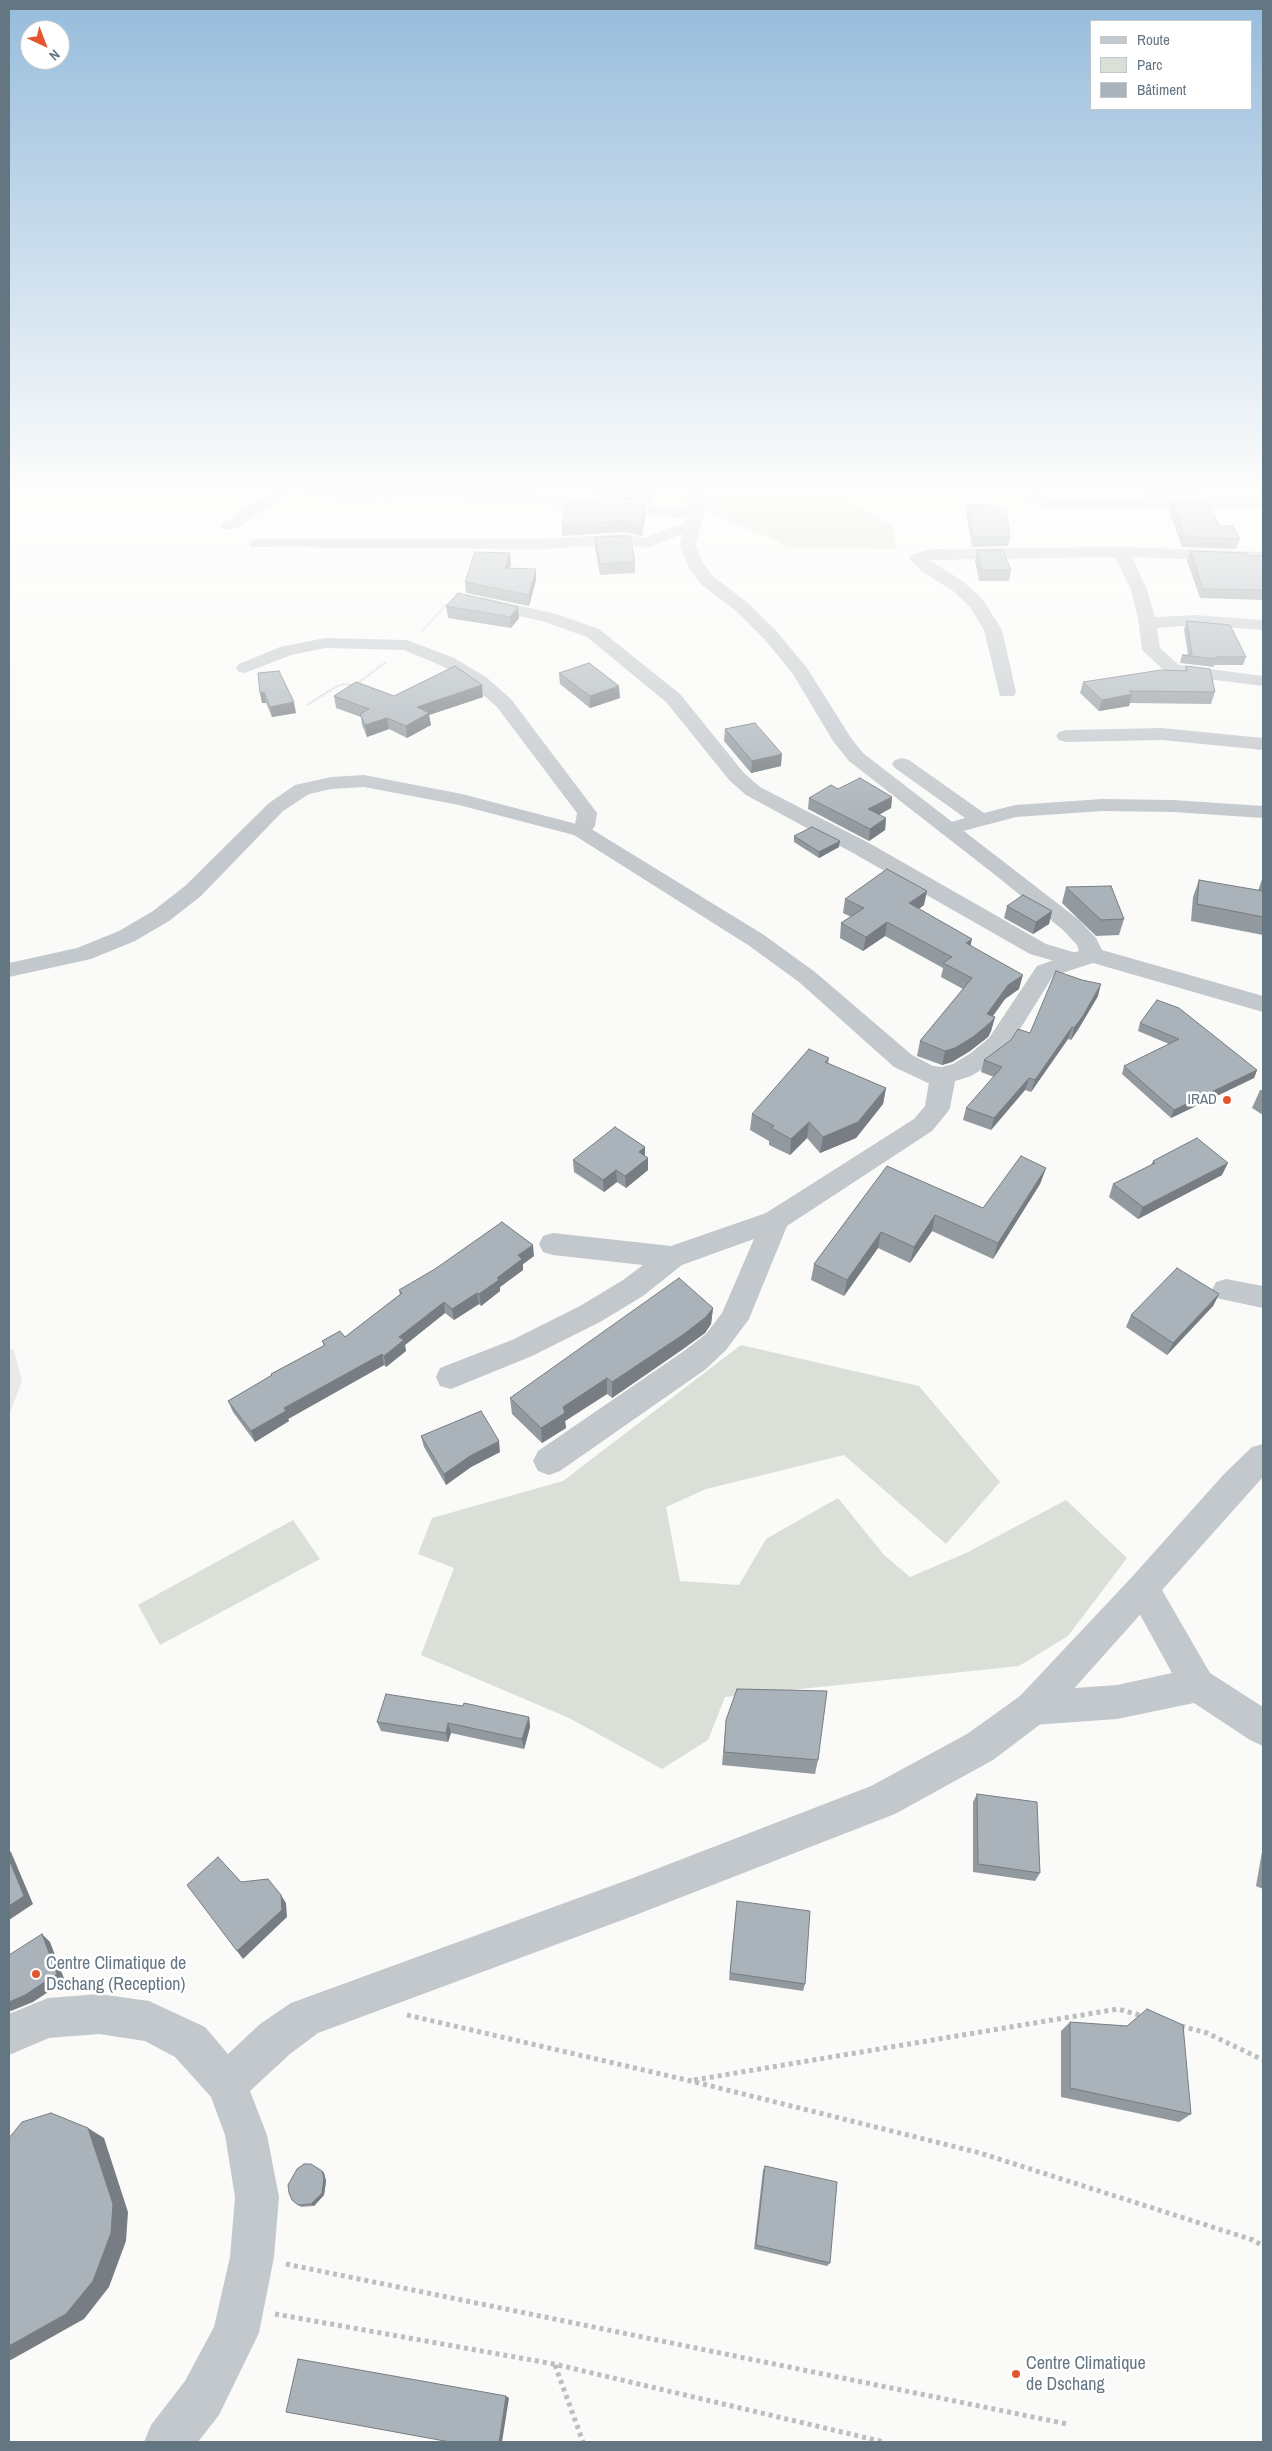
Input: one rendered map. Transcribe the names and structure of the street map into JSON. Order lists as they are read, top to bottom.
{
  "places": ["IRAD", "Centre Climatique de Dschang (Reception)", "Centre Climatique de Dschang"],
  "legend": ["Route", "Parc", "Bâtiment"],
  "north": "bottom right"
}
